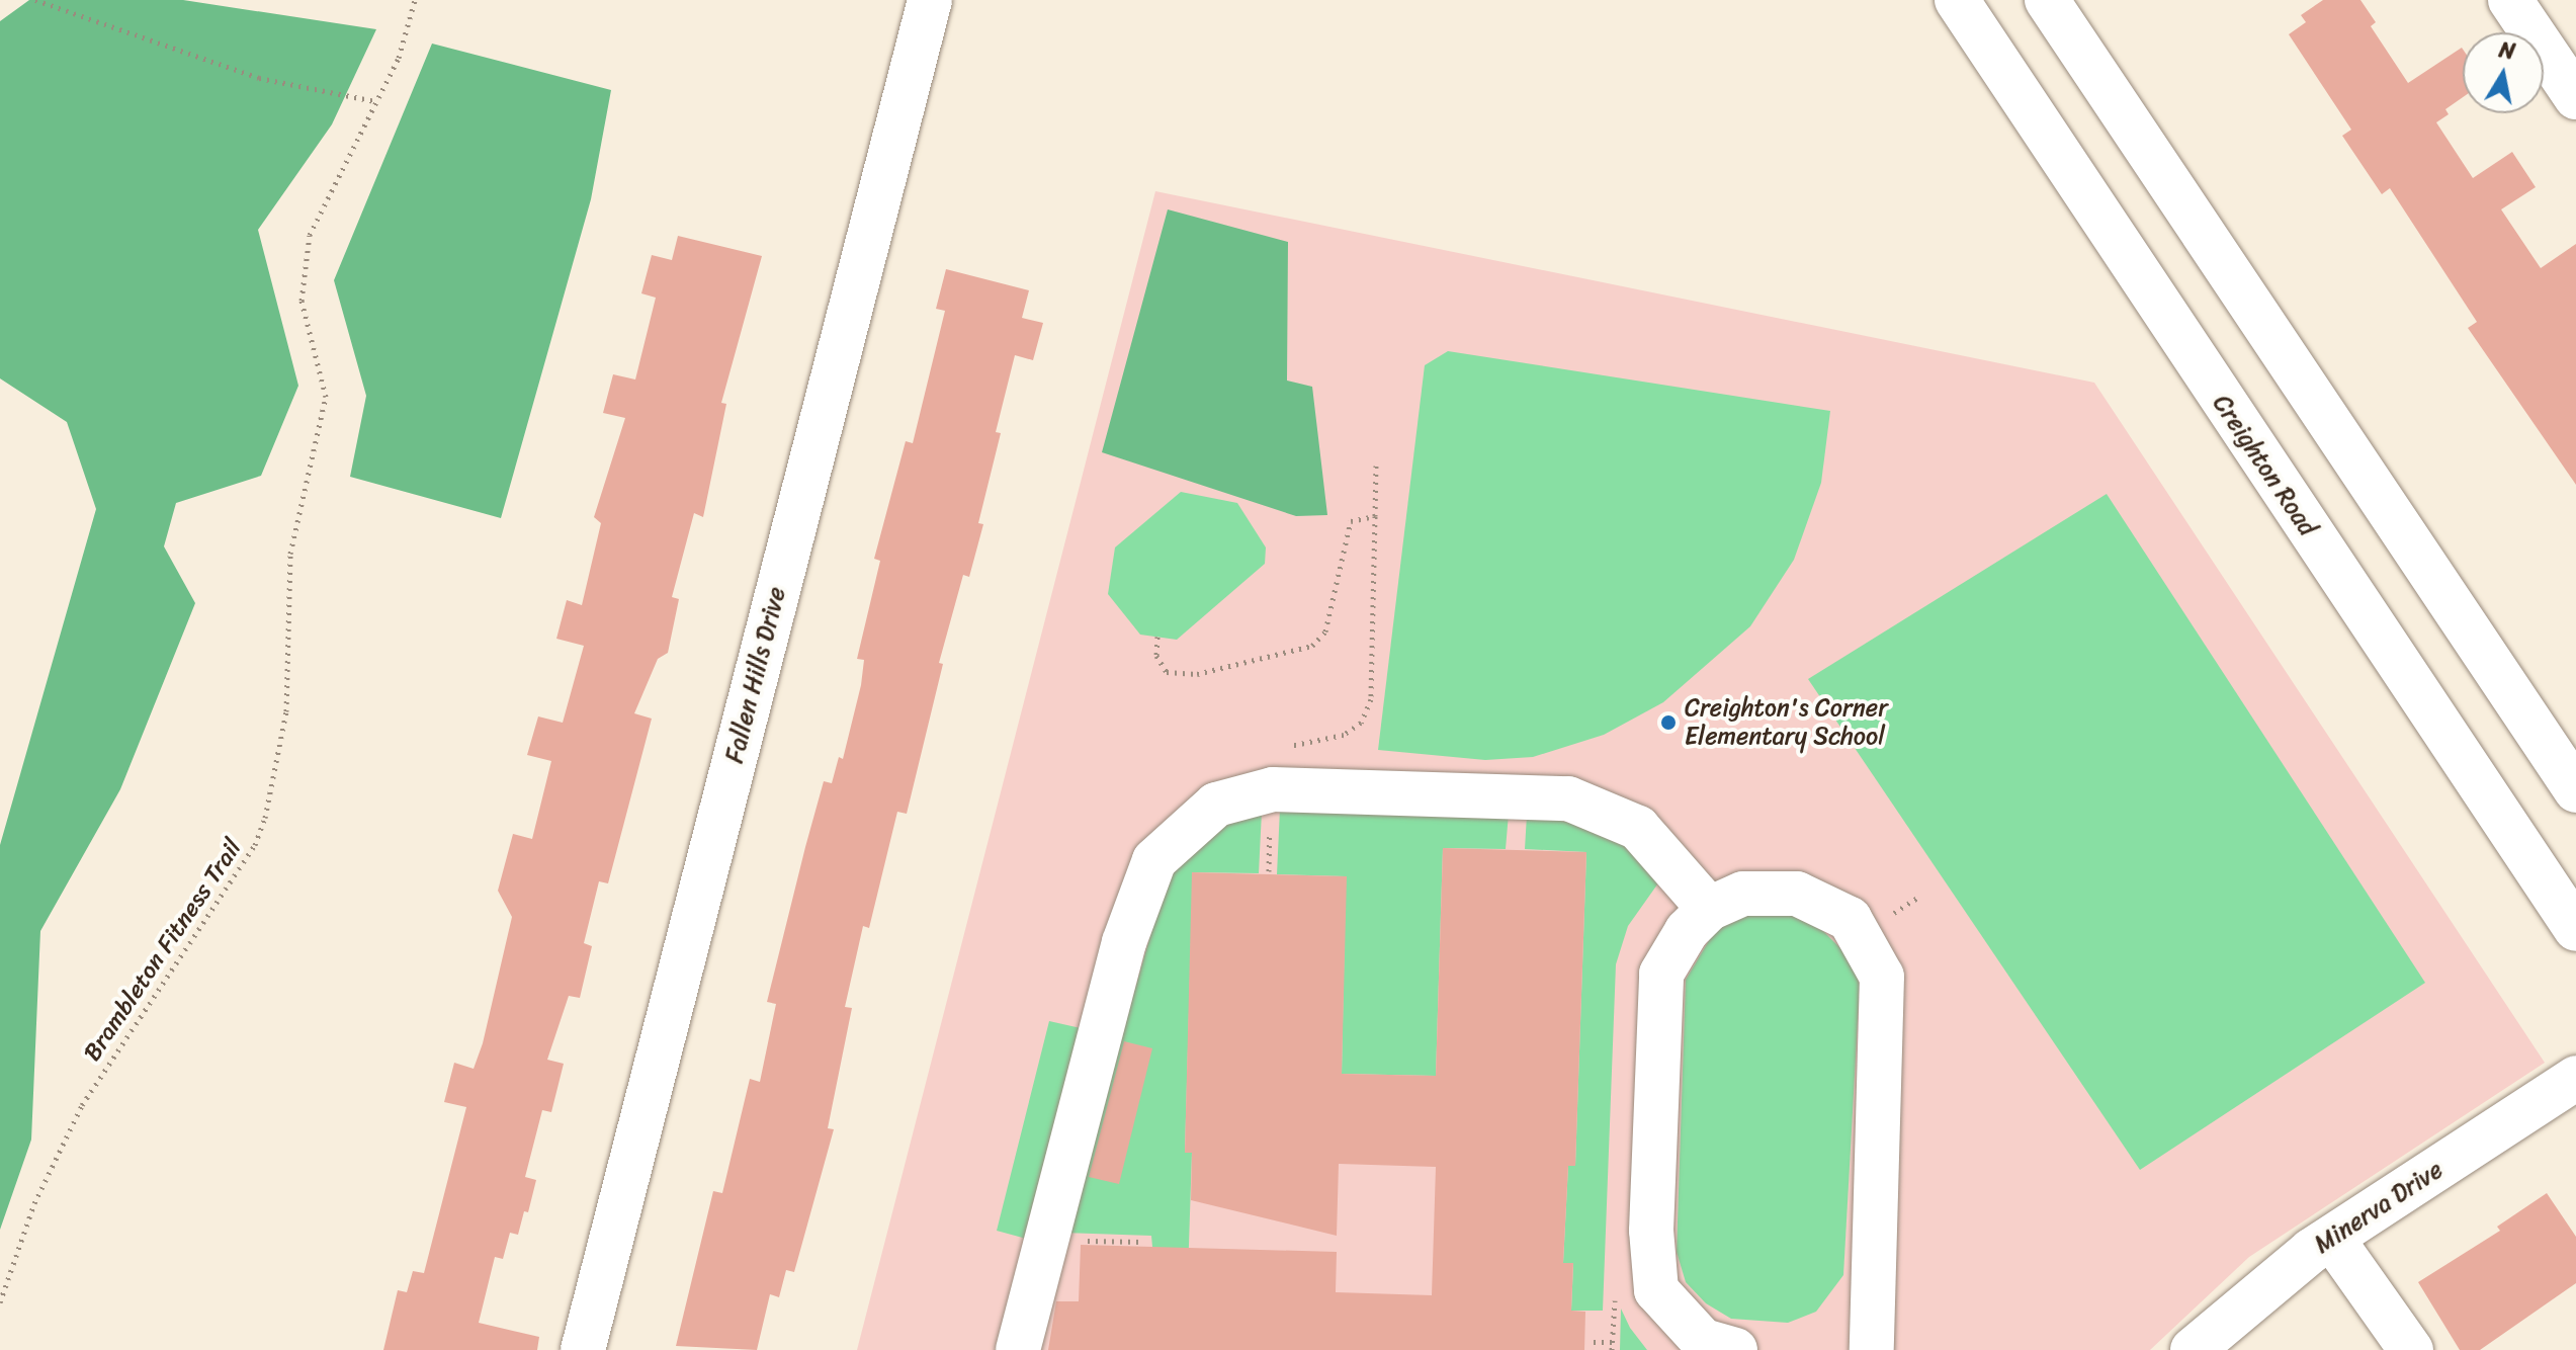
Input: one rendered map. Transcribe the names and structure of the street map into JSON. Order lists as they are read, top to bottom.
{
  "streets": {
    "street": ["Creighton Road", "Fallen Hills Drive", "Minerva Drive"],
    "path": ["Brambleton Fitness Trail"]
  },
  "places": ["Creighton's Corner Elementary School"],
  "north": "top"
}
